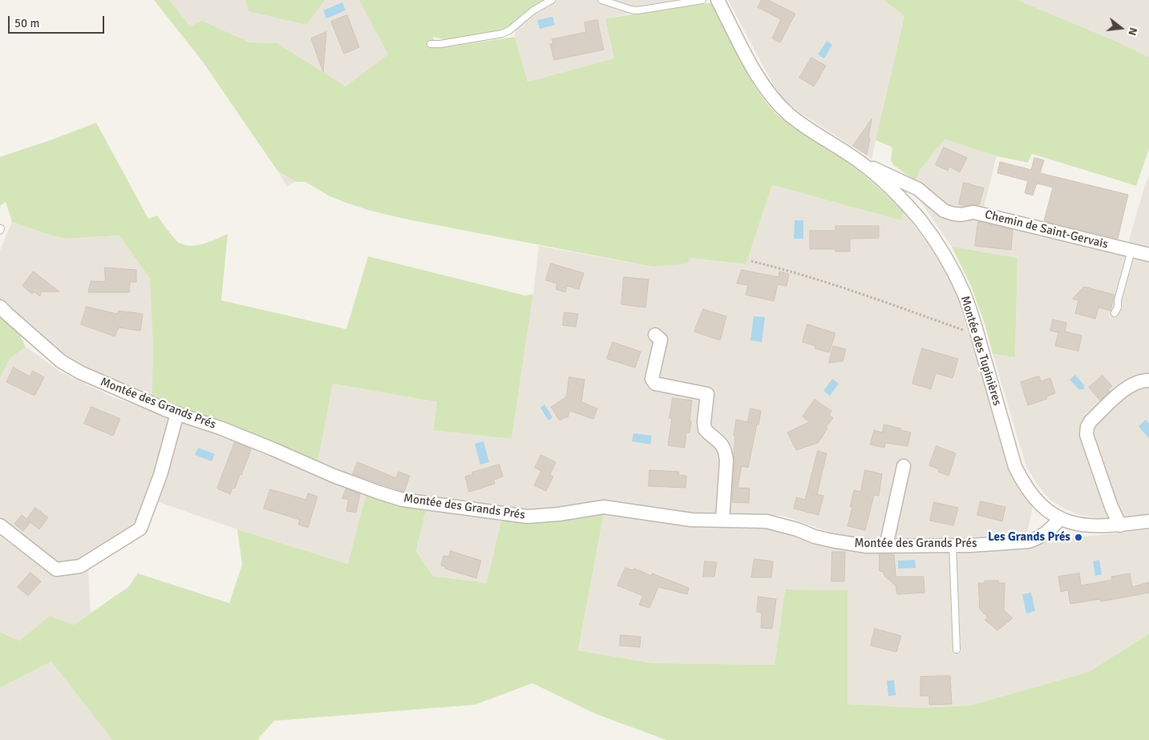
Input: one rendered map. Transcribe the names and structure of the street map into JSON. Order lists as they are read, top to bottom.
{
  "streets": {
    "street": ["Chemin de Saint-Gervais", "Montée des Tupinières", "Montée des Grands Prés"]
  },
  "crossings": [
    ["Chemin de Saint-Gervais", "Montée des Tupinières"],
    ["Montée des Tupinières", "Montée des Grands Prés"]
  ],
  "places": ["Les Grands Prés"],
  "scale_bar": "50 m",
  "north": "right"
}
